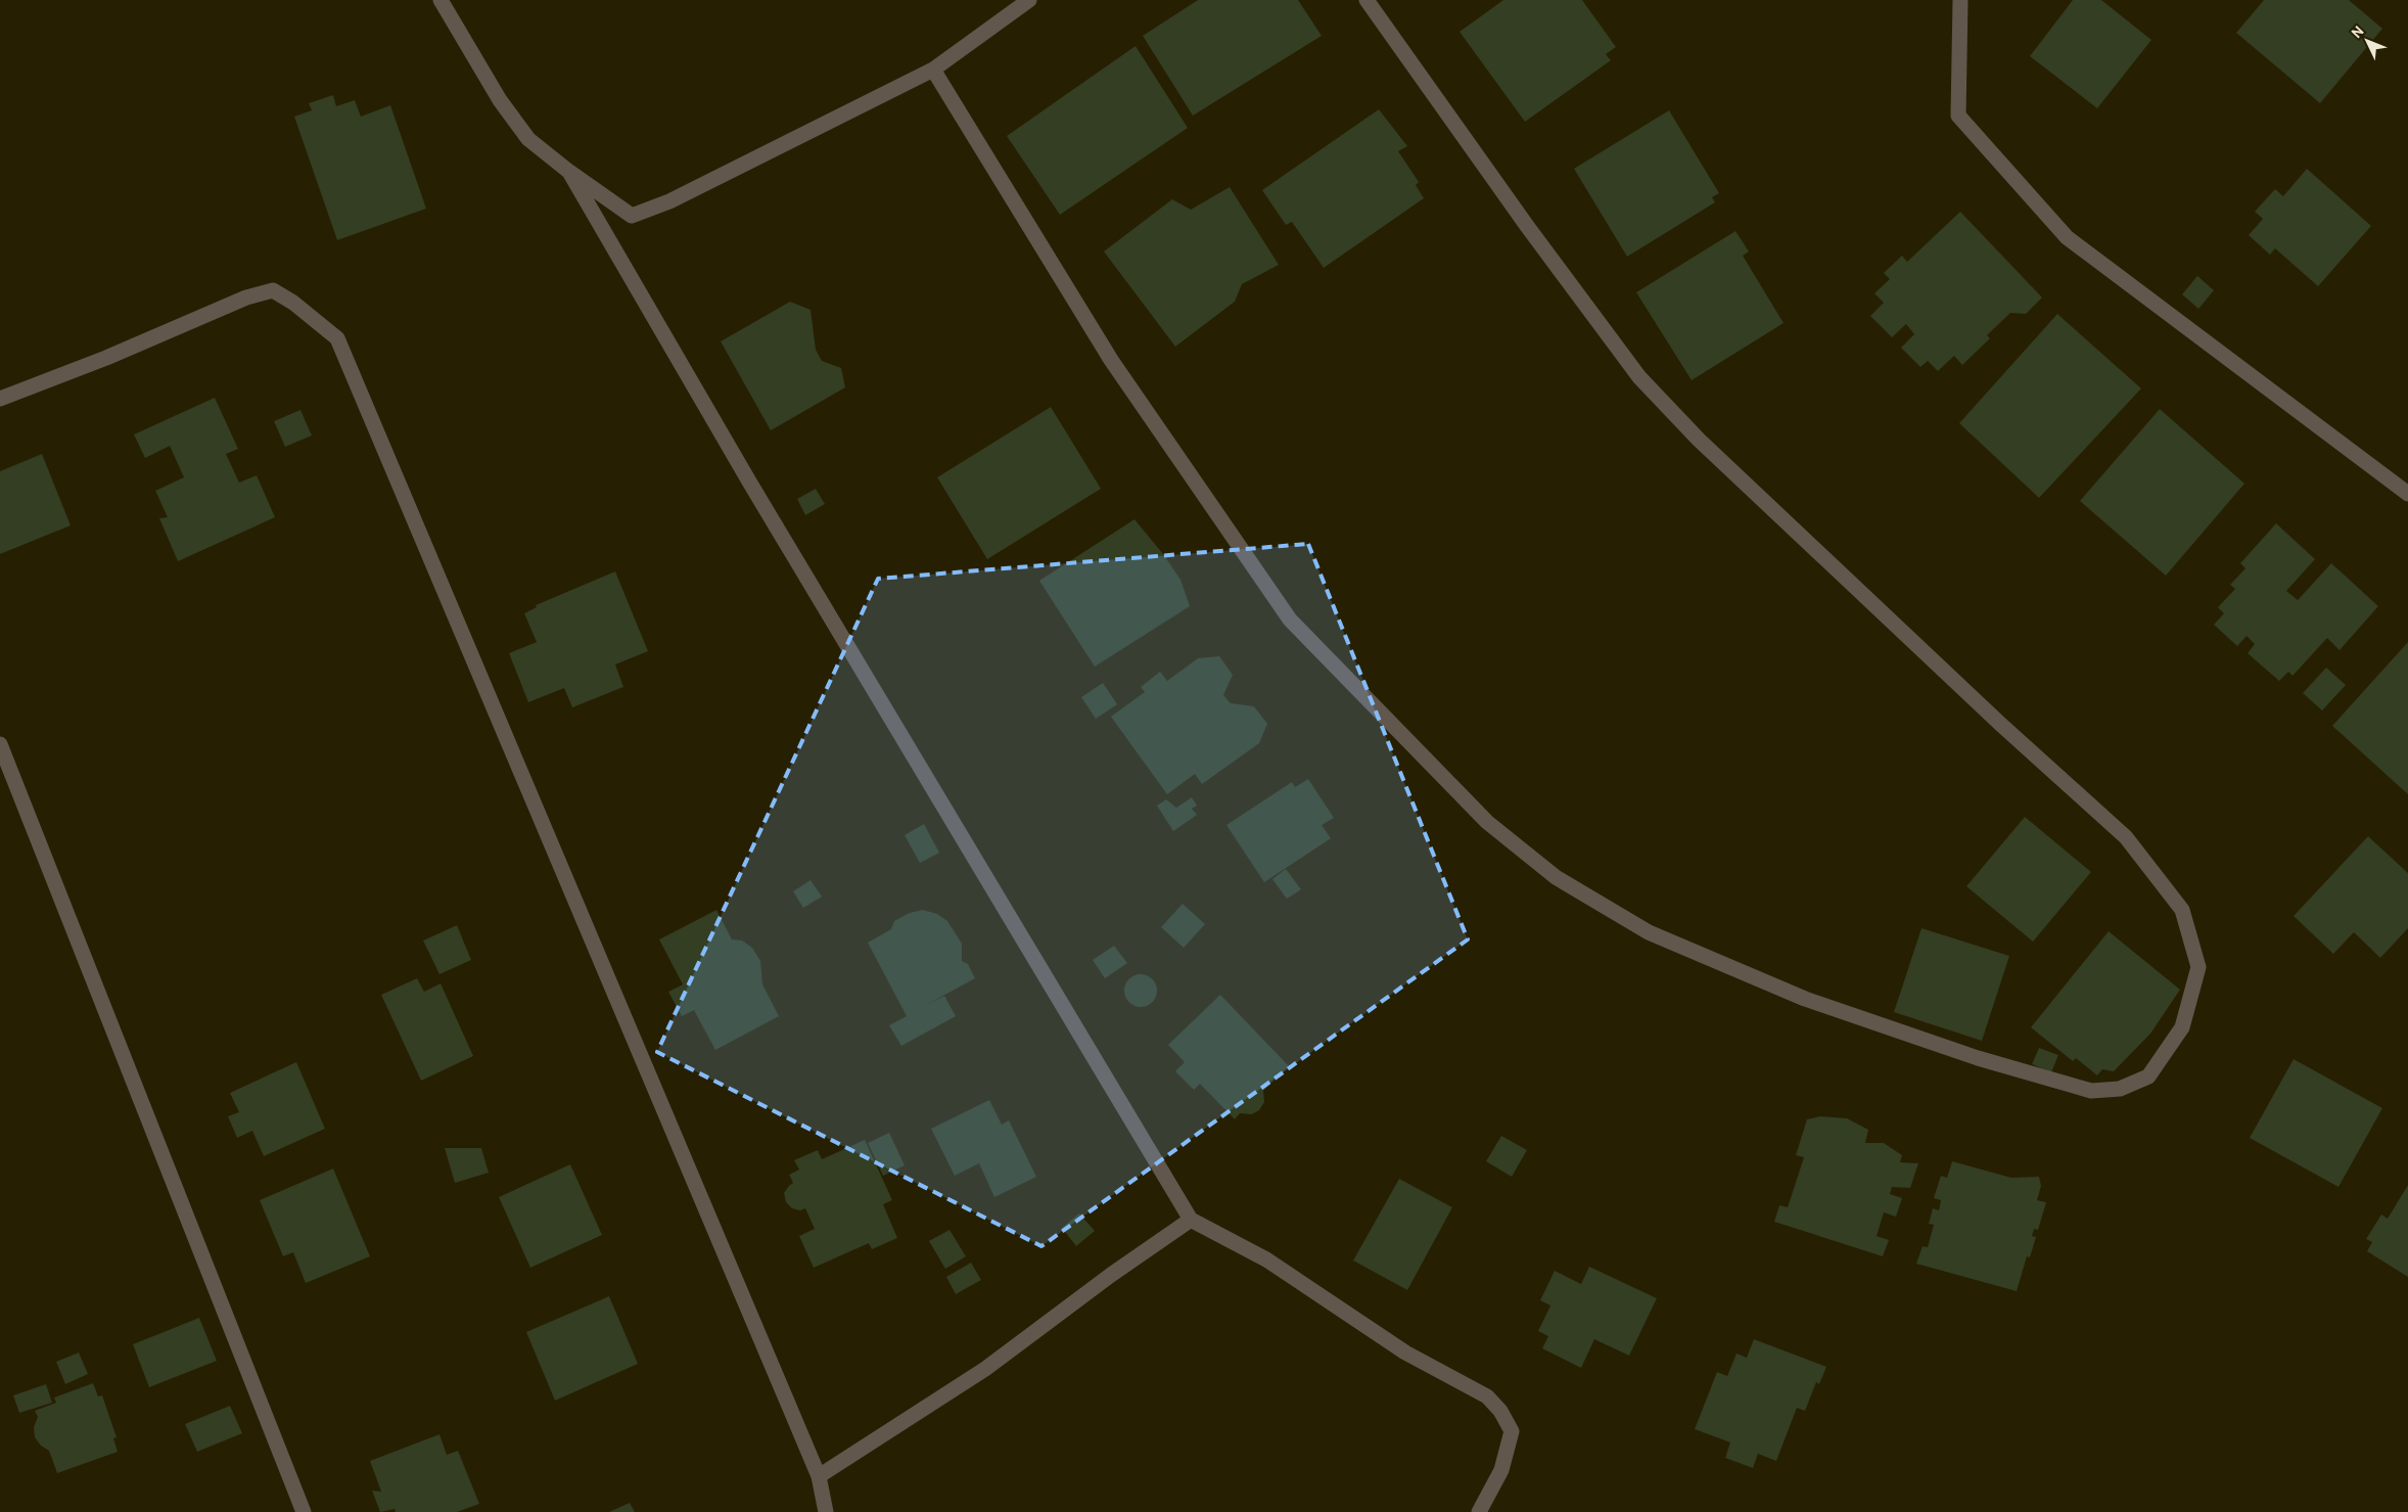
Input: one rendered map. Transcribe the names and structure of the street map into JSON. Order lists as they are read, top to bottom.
{
  "north": "top left"
}
